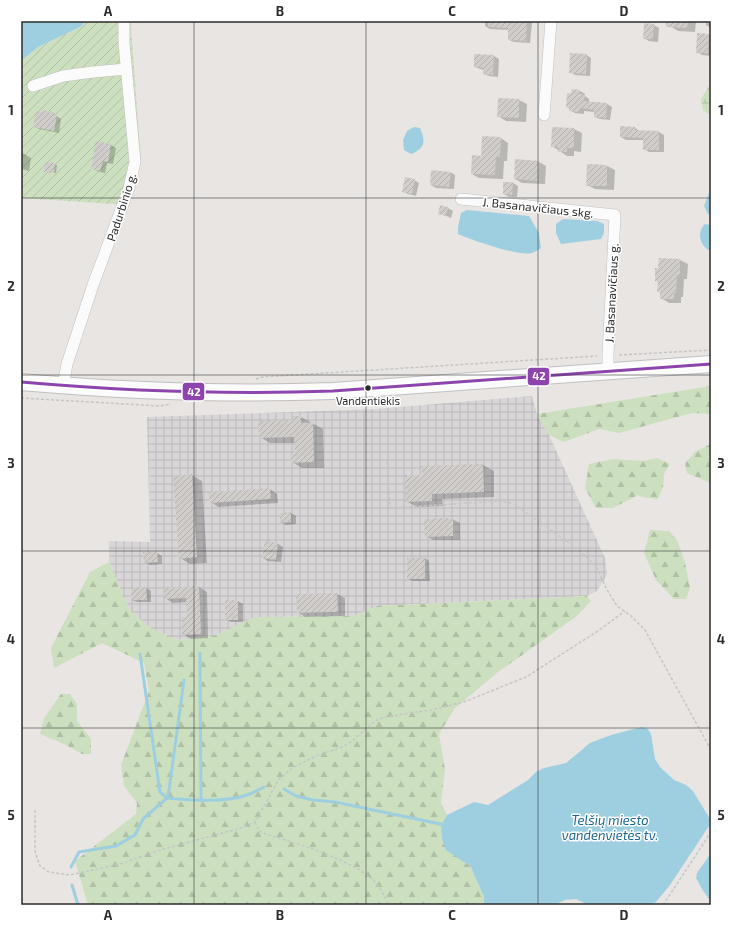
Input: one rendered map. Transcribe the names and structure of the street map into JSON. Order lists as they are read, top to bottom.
{
  "streets": {
    "street": ["Padurbinio g.", "J. Basanavičiaus skg.", "J. Basanavičiaus g."]
  },
  "crossings": [
    ["J. Basanavičiaus skg.", "J. Basanavičiaus g."]
  ],
  "water": ["Telšių miesto vandenvietės tv."],
  "places": ["Vandentiekis"],
  "lines": ["transit line 42"],
  "grid": {
    "columns": [
      "A",
      "B",
      "C",
      "D"
    ],
    "rows": [
      "1",
      "2",
      "3",
      "4",
      "5"
    ]
  }
}
